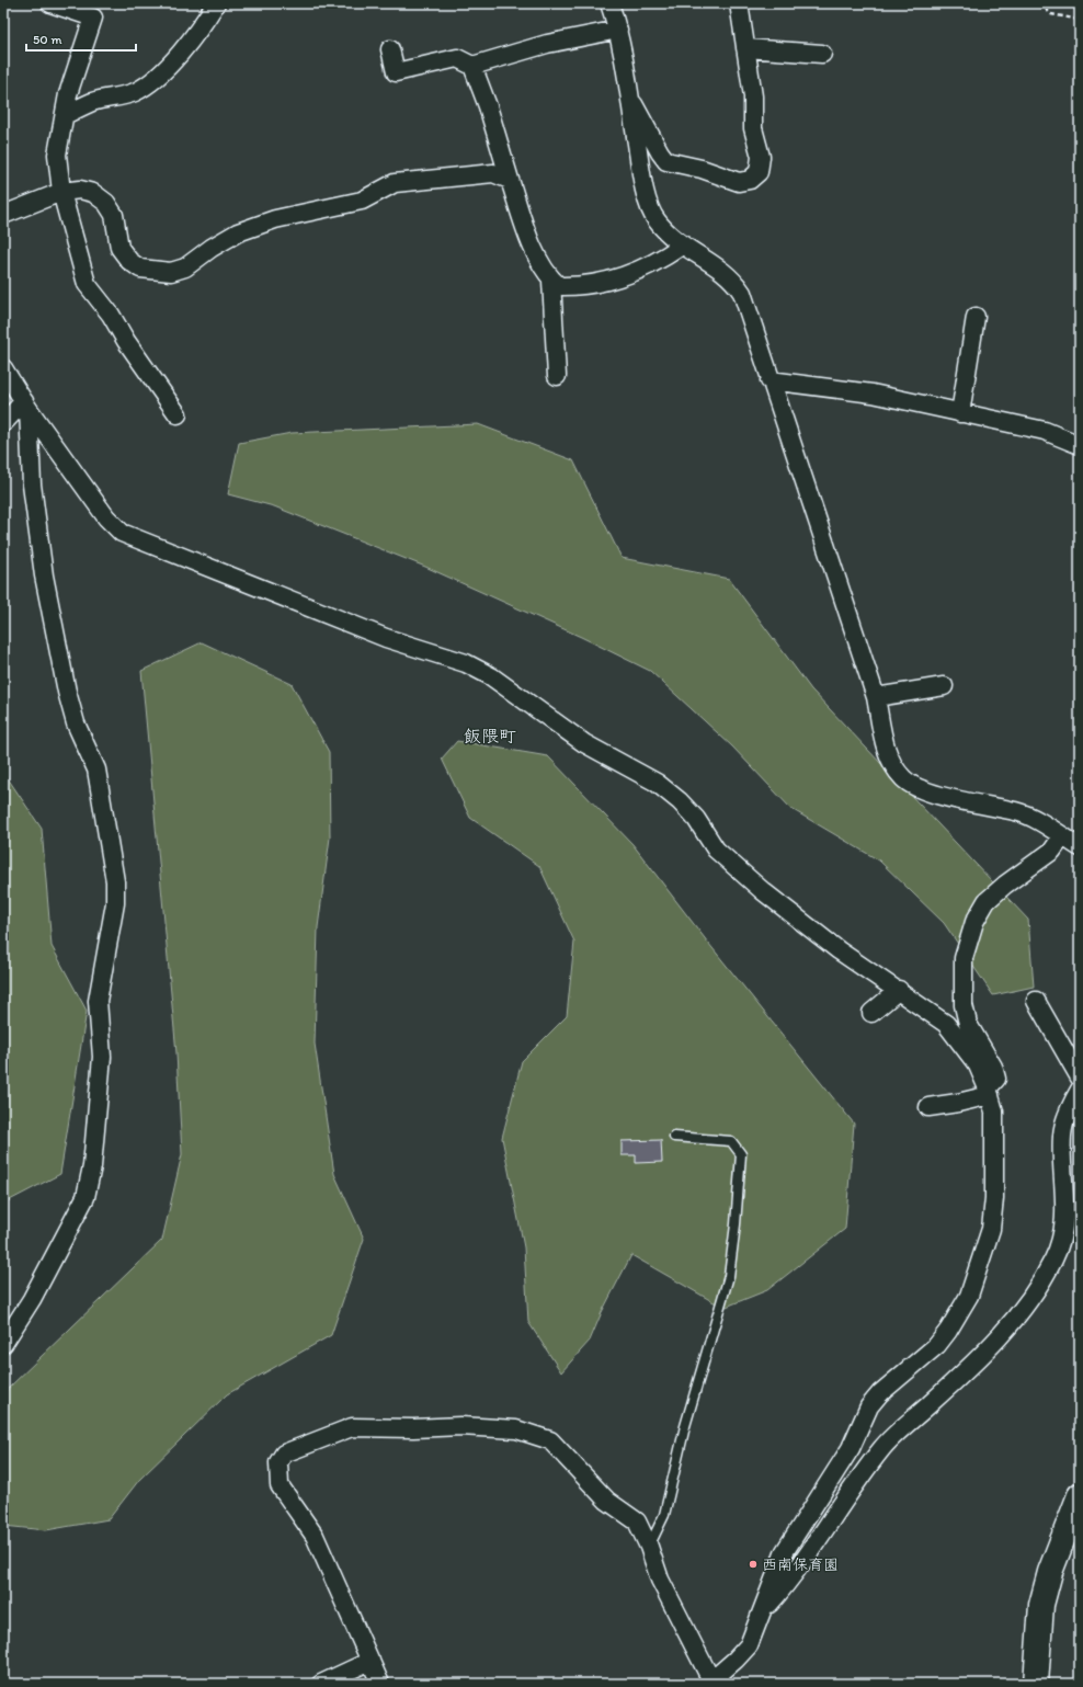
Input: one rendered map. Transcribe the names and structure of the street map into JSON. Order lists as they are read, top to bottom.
{
  "districts": ["飯隈町"],
  "places": ["西南保育園"],
  "scale_bar": "50 m"
}
